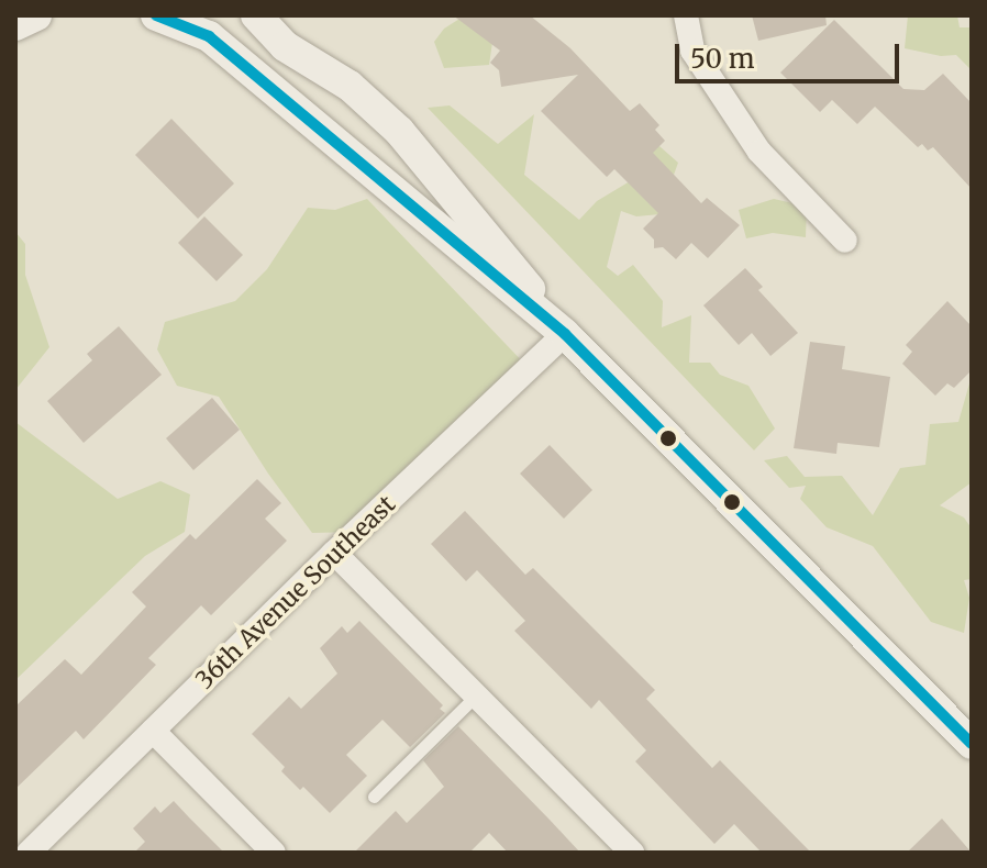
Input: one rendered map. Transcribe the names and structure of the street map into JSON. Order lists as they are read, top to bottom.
{
  "streets": {
    "street": ["36th Avenue Southeast"]
  },
  "scale_bar": "50 m"
}
